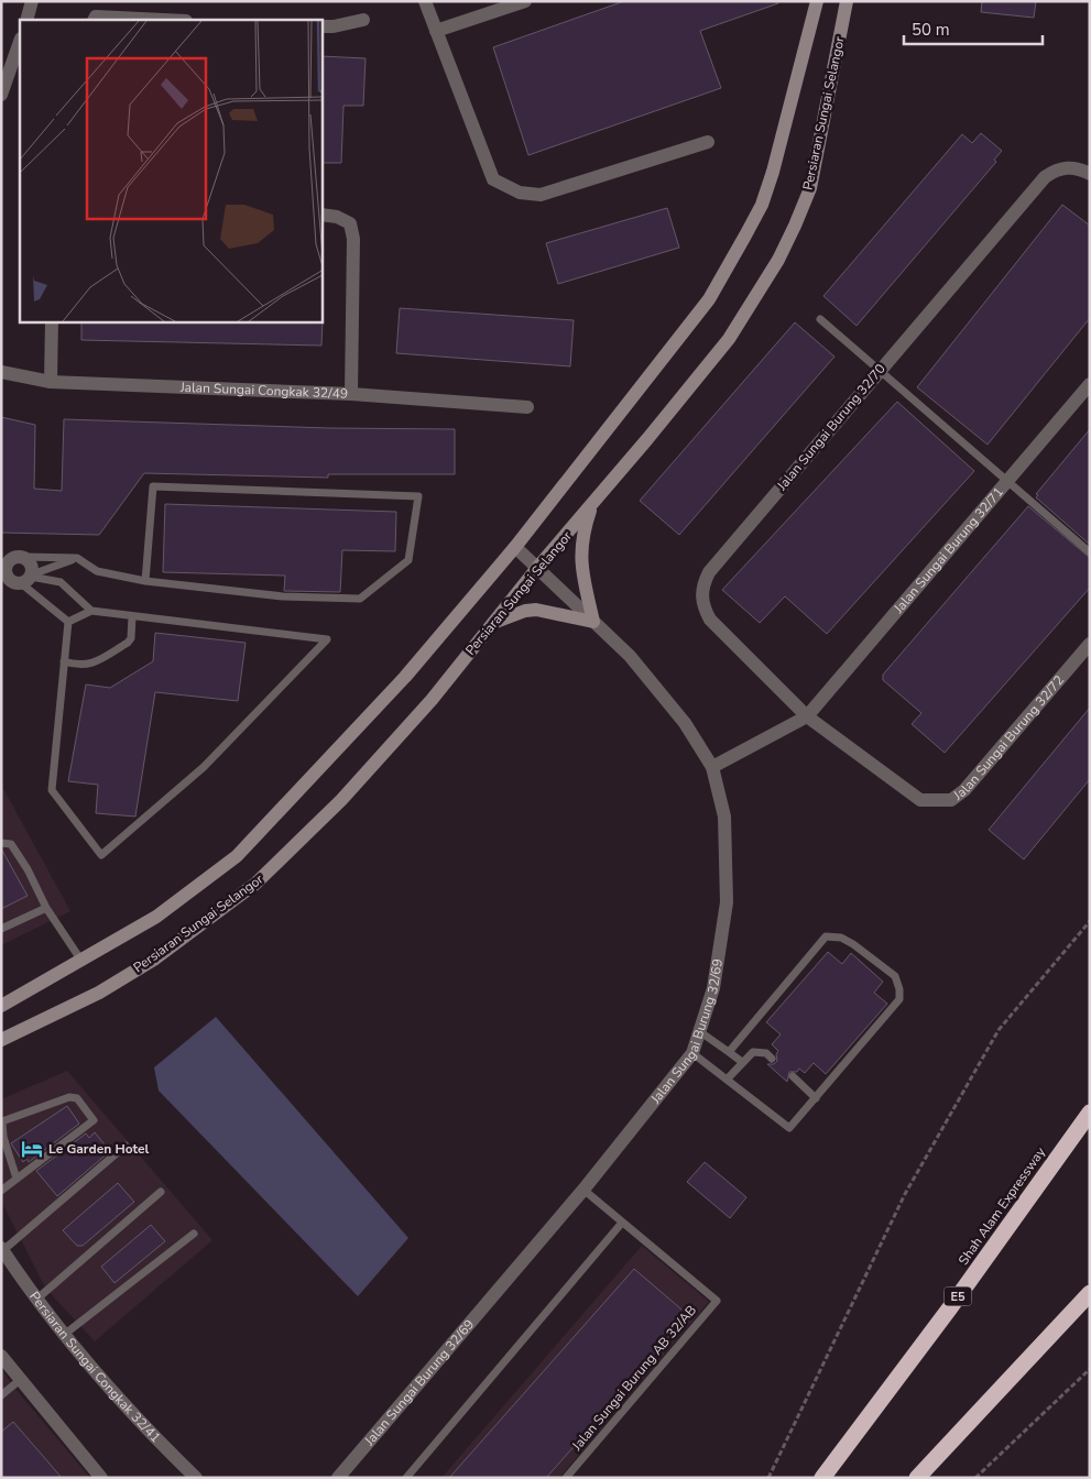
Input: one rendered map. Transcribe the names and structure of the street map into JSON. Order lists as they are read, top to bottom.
{
  "streets": {
    "highway": ["Shah Alam Expressway", "E5"],
    "main road": ["Persiaran Sungai Selangor"],
    "street": [
      "Jalan Sungai Congkak 32/49",
      "Jalan Sungai Burung 32/70",
      "Jalan Sungai Burung 32/71",
      "Jalan Sungai Burung 32/72",
      "Jalan Sungai Burung 32/69",
      "Persiaran Sungai Congkak 32/41"
    ],
    "lane": ["Jalan Sungai Burung AB 32/AB"]
  },
  "crossings": [
    ["Persiaran Sungai Selangor", "Jalan Sungai Burung 32/69"],
    ["Jalan Sungai Burung 32/70", "Jalan Sungai Burung 32/71"],
    ["Jalan Sungai Burung 32/70", "Jalan Sungai Burung 32/72"],
    ["Jalan Sungai Burung 32/71", "Jalan Sungai Burung 32/72"],
    ["Jalan Sungai Burung 32/69", "Jalan Sungai Burung AB 32/AB"]
  ],
  "places": {
    "hotel": ["Le Garden Hotel"]
  },
  "scale_bar": "50 m"
}
